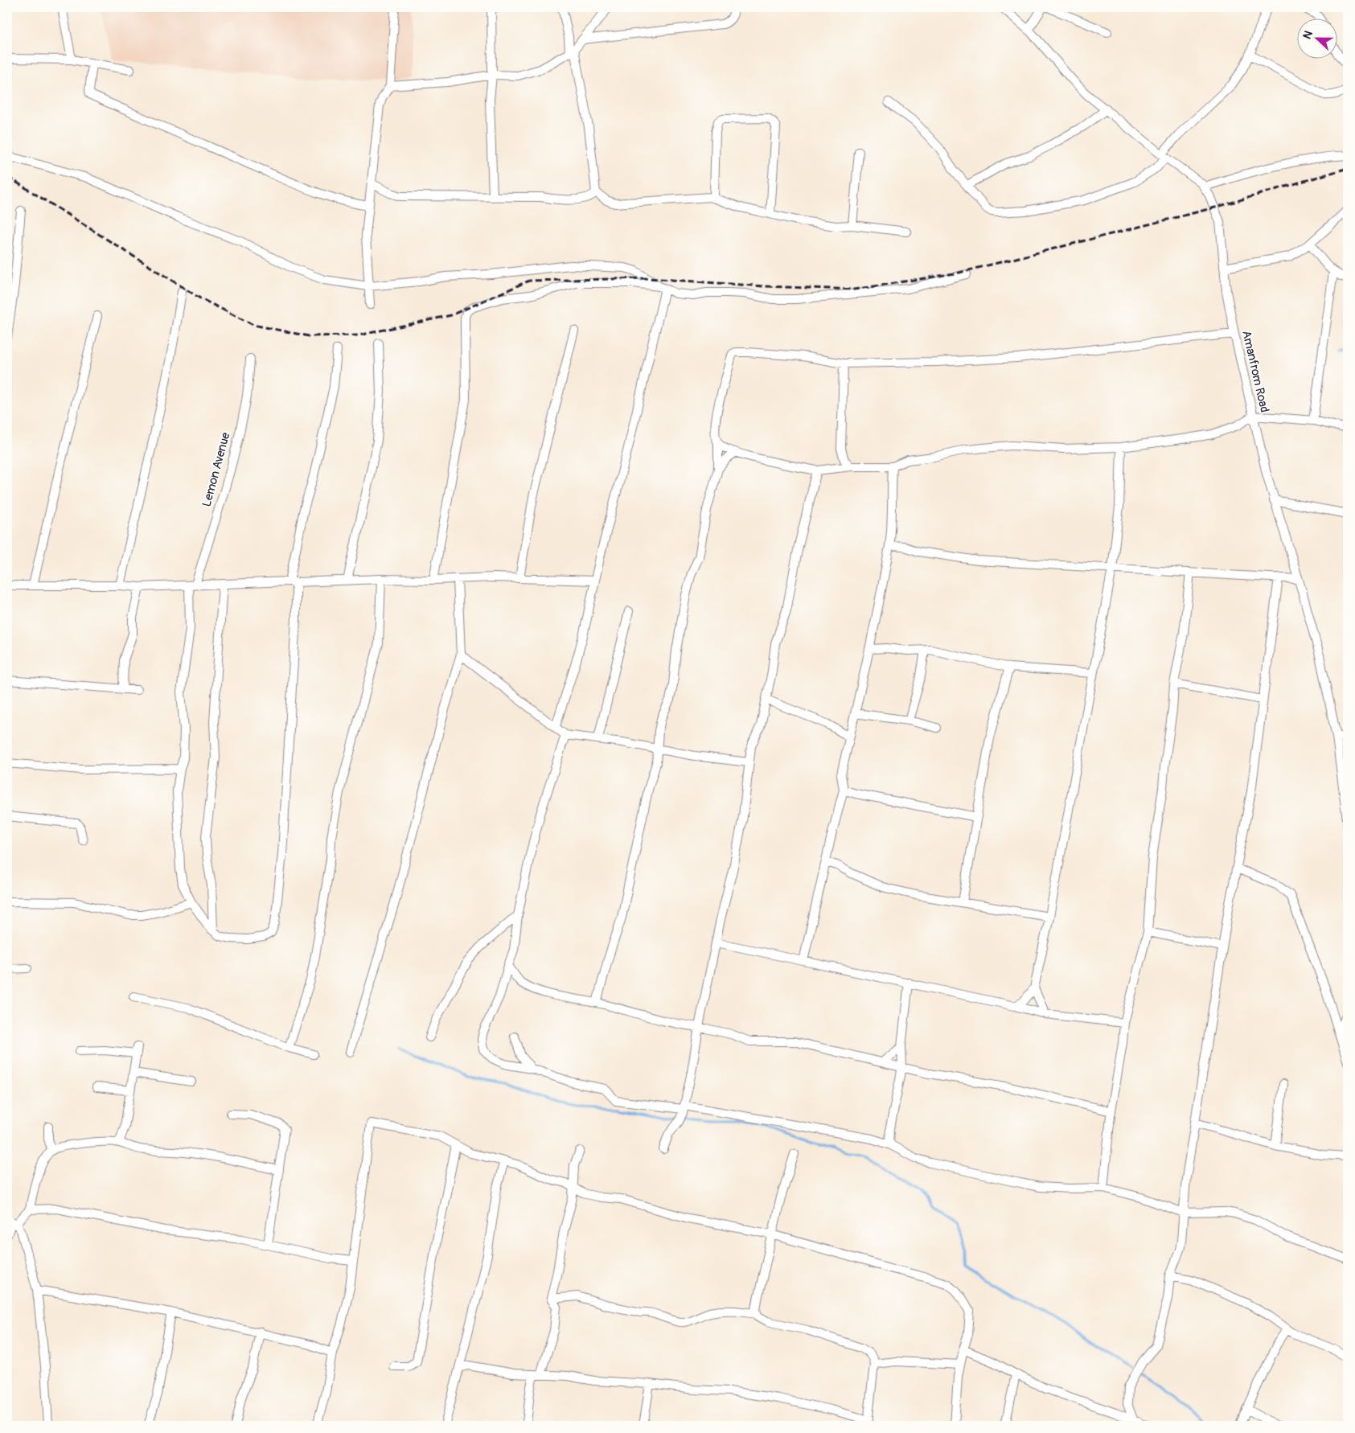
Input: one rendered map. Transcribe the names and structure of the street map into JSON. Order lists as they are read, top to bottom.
{
  "streets": {
    "street": ["Amanfrom Road", "Lemon Avenue"]
  },
  "north": "left"
}
